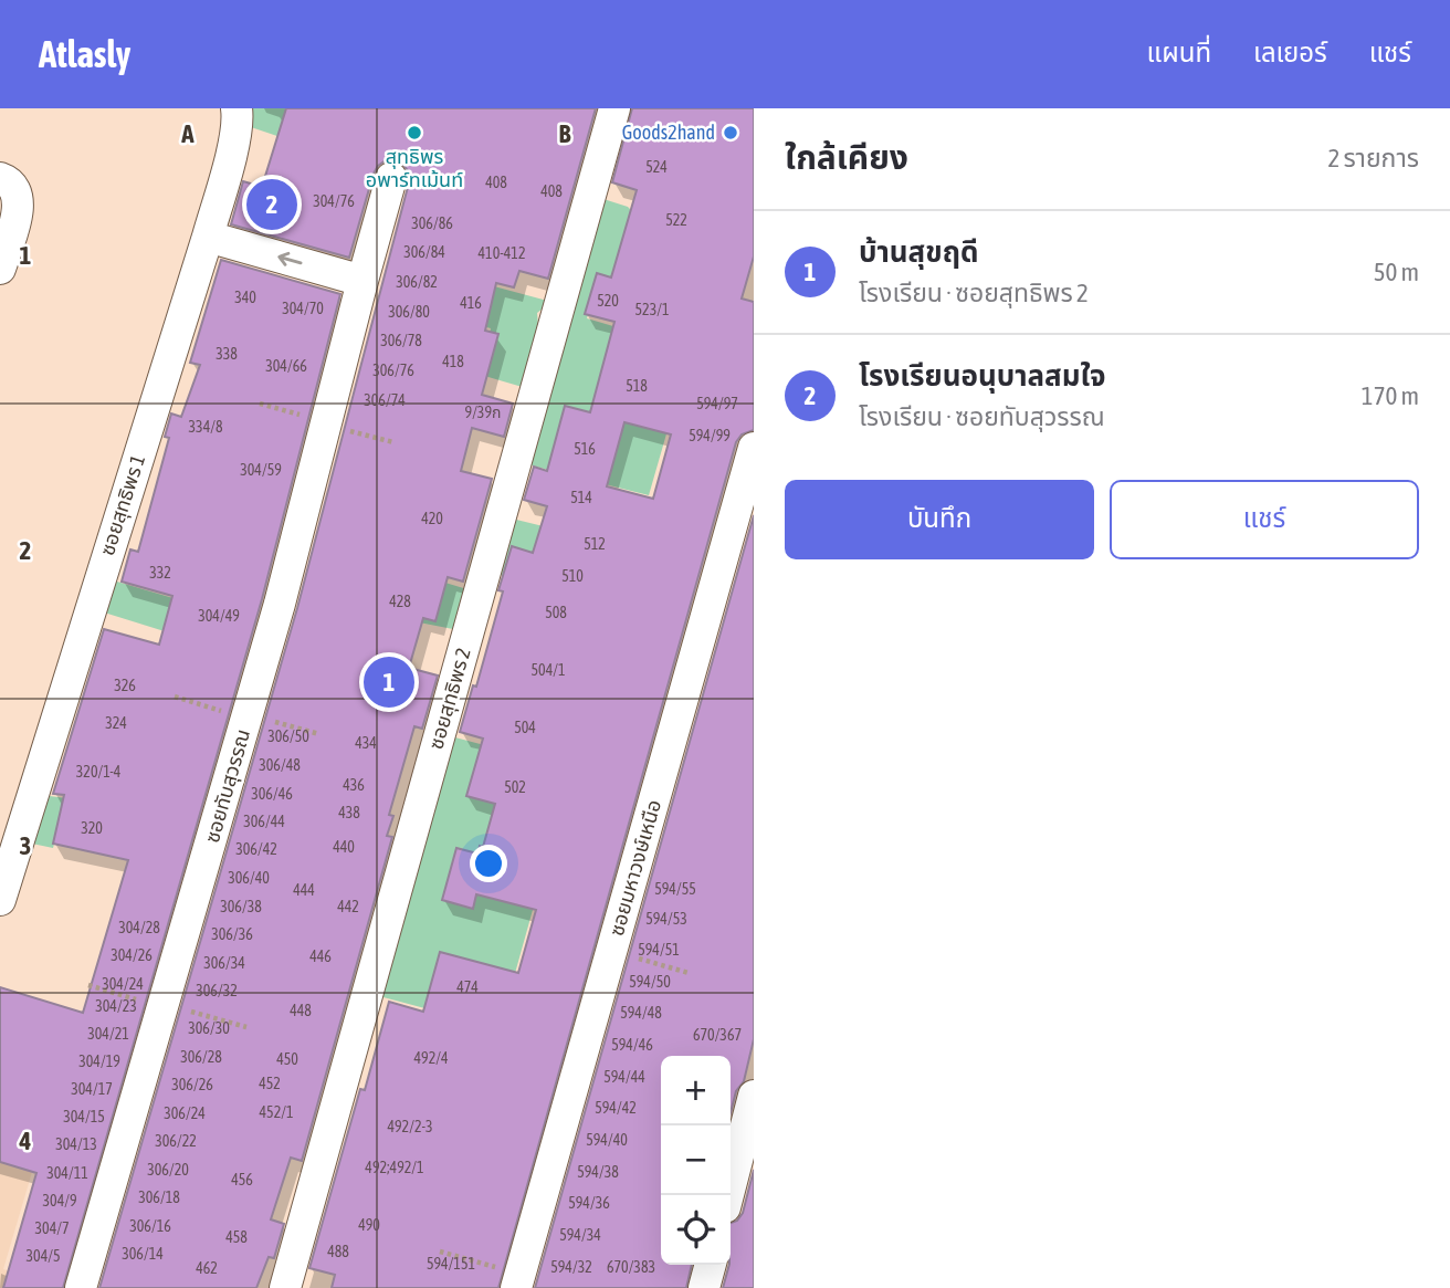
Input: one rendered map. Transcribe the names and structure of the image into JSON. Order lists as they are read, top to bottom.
{
  "streets": {
    "street": [
      "ซอยสุทธิพร 1",
      "ซอยสุทธิพร 2",
      "ซอยทับสุวรรณ",
      "ซอยมหาวงษ์เหนือ"
    ]
  },
  "places": ["สุทธิพร อพาร์ทเม้นท์", "Goods2hand"],
  "house_numbers": [
    "524",
    "408",
    "408",
    "304/76",
    "522",
    "306/86",
    "306/84",
    "410-412",
    "306/82",
    "340",
    "520",
    "416",
    "304/70",
    "523/1",
    "306/80",
    "306/78",
    "338",
    "418",
    "304/66",
    "306/76",
    "518",
    "306/74",
    "594/97",
    "9/39ก",
    "334/8",
    "594/99",
    "516",
    "304/59",
    "514",
    "420",
    "512",
    "332",
    "510",
    "428",
    "508",
    "304/49",
    "504/1",
    "326",
    "324",
    "504",
    "306/50",
    "434",
    "306/48",
    "320/1-4",
    "436",
    "502",
    "306/46",
    "438",
    "306/44",
    "320",
    "440",
    "306/42",
    "306/40",
    "594/55",
    "444",
    "306/38",
    "442",
    "594/53",
    "304/28",
    "306/36",
    "594/51",
    "304/26",
    "446",
    "306/34",
    "594/50",
    "304/24",
    "474",
    "306/32",
    "304/23",
    "448",
    "594/48",
    "306/30",
    "304/21",
    "670/367",
    "594/46",
    "306/28",
    "492/4",
    "450",
    "304/19",
    "594/44",
    "452",
    "306/26",
    "304/17",
    "594/42",
    "452/1",
    "306/24",
    "304/15",
    "492/2-3",
    "594/40",
    "306/22",
    "304/13",
    "492;492/1",
    "306/20",
    "594/38",
    "304/11",
    "456",
    "306/18",
    "304/9",
    "594/36",
    "490",
    "306/16",
    "304/7",
    "594/34",
    "458",
    "488",
    "306/14",
    "304/5",
    "594/151",
    "594/32",
    "670/383",
    "462"
  ],
  "page": {
    "header": "Atlasly",
    "nav": ["แผนที่", "เลเยอร์", "แชร์"],
    "heading": ["ใกล้เคียง", "2 รายการ"],
    "pins": ["2", "1"],
    "list": [
      {
        "mark": "1",
        "name": "บ้านสุขฤดี",
        "note": "โรงเรียน · ซอยสุทธิพร 2",
        "value": "50 m"
      },
      {
        "mark": "2",
        "name": "โรงเรียนอนุบาลสมใจ",
        "note": "โรงเรียน · ซอยทับสุวรรณ",
        "value": "170 m"
      }
    ],
    "buttons": ["บันทึก", "แชร์"],
    "map_buttons": ["+", "−"]
  },
  "grid": {
    "columns": ["A", "B"],
    "rows": [
      "1",
      "2",
      "3",
      "4"
    ]
  }
}
